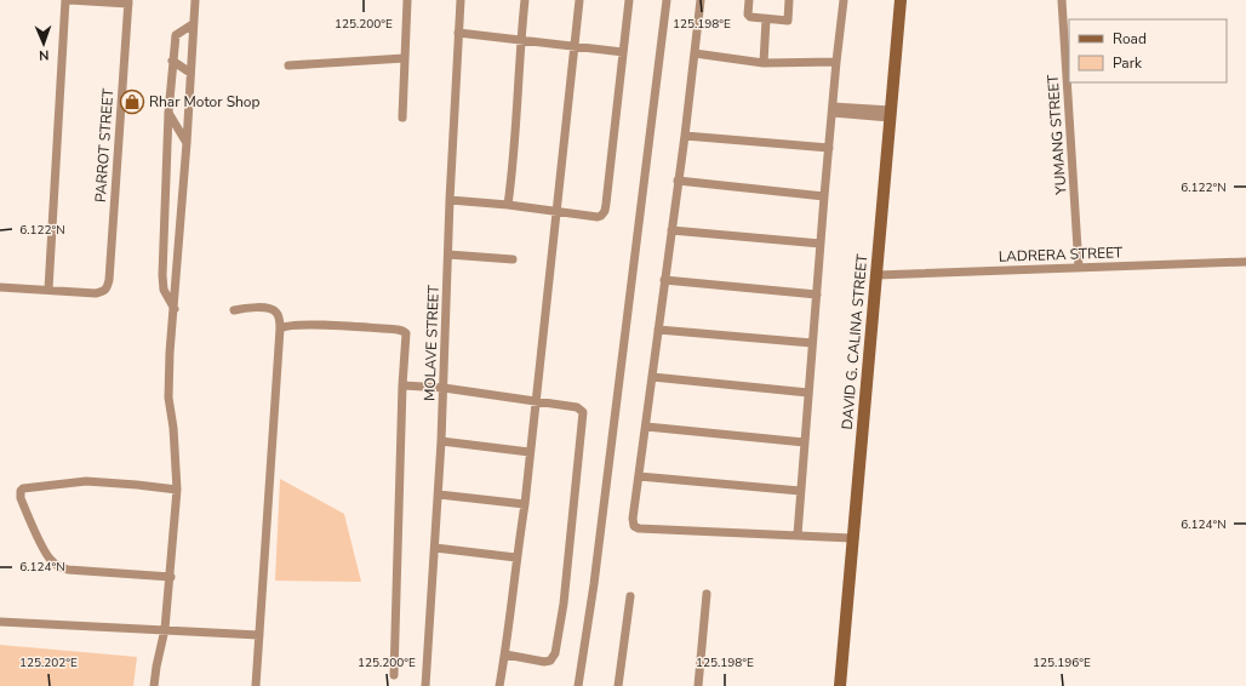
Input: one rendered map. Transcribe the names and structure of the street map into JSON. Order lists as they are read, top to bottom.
{
  "streets": {
    "street": [
      "YUMANG STREET",
      "PARROT STREET",
      "LADRERA STREET",
      "DAVID G. CALINA STREET",
      "MOLAVE STREET"
    ]
  },
  "crossings": [
    ["YUMANG STREET", "LADRERA STREET"],
    ["LADRERA STREET", "DAVID G. CALINA STREET"]
  ],
  "places": {
    "shop": ["Rhar Motor Shop"]
  },
  "legend": ["Road", "Park"],
  "north": "bottom",
  "coordinates": [
    "125.200°E",
    "125.198°E",
    "6.122°N",
    "6.124°N",
    "125.202°E",
    "125.196°E"
  ]
}
